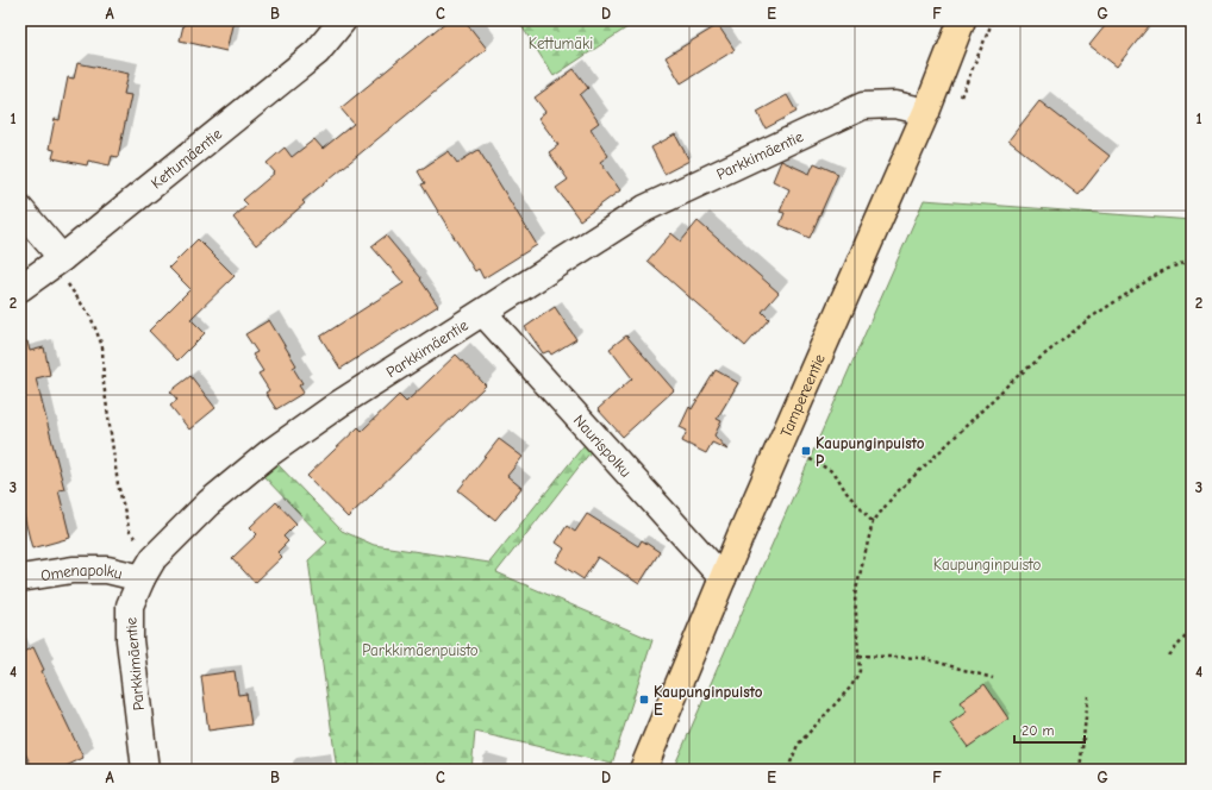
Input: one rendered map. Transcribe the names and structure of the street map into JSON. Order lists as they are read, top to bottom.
{
  "streets": {
    "main road": ["Tampereentie"],
    "street": [
      "Parkkimäentie",
      "Kettumäentie",
      "Naurispolku",
      "Omenapolku"
    ]
  },
  "crossings": [
    ["Parkkimäentie", "Tampereentie"],
    ["Parkkimäentie", "Naurispolku"],
    ["Parkkimäentie", "Omenapolku"],
    ["Tampereentie", "Naurispolku"]
  ],
  "parks": ["Kettumäki", "Kaupunginpuisto", "Parkkimäenpuisto"],
  "places": {
    "transit": ["Kaupunginpuisto P", "Kaupunginpuisto E"]
  },
  "scale_bar": "20 m",
  "grid": {
    "columns": [
      "A",
      "B",
      "C",
      "D",
      "E",
      "F",
      "G"
    ],
    "rows": [
      "1",
      "2",
      "3",
      "4"
    ]
  }
}
